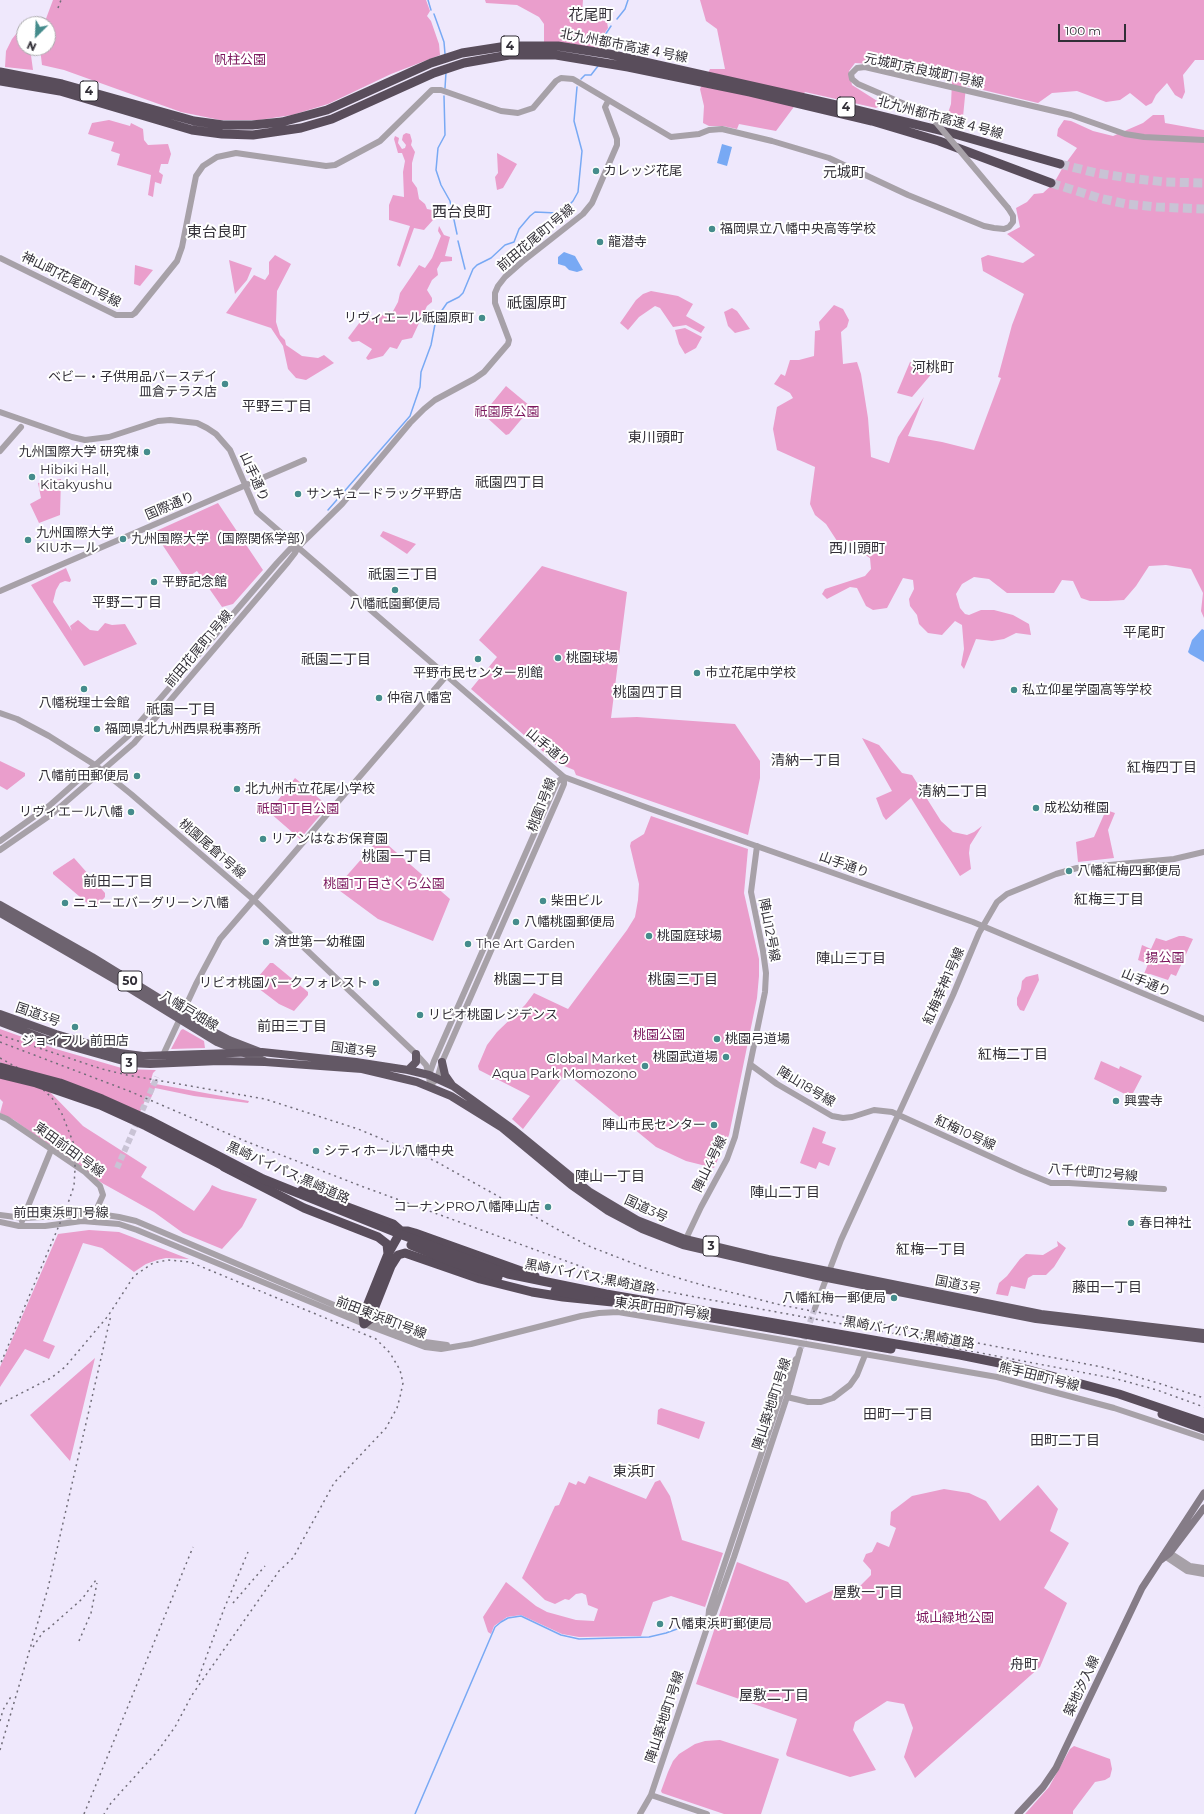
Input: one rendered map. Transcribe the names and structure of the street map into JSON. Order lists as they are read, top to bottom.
{
  "streets": {
    "highway": [
      "4",
      "北九州都市高速４号線",
      "国道3号",
      "3",
      "黒崎バイパス;黒崎道路"
    ],
    "main road": ["50", "八幡戸畑線", "築地汐入線"],
    "street": [
      "元城町京良城町1号線",
      "前田花尾町1号線",
      "神山町花尾町1号線",
      "山手通り",
      "国際通り",
      "桃園1号線",
      "桃園尾倉1号線",
      "陣山12号線",
      "紅梅幸神1号線",
      "陣山18号線",
      "紅梅10号線",
      "東田前田1号線",
      "陣山4号線",
      "八千代町12号線",
      "前田東浜町1号線",
      "東浜町田町1号線",
      "熊手田町1号線",
      "陣山築地町1号線"
    ]
  },
  "crossings": [
    ["元城町京良城町1号線", "神山町花尾町1号線"],
    ["前田花尾町1号線", "神山町花尾町1号線"],
    ["前田花尾町1号線", "山手通り"],
    ["前田花尾町1号線", "桃園尾倉1号線"],
    ["山手通り", "国際通り"],
    ["山手通り", "桃園1号線"],
    ["山手通り", "陣山12号線"],
    ["山手通り", "紅梅幸神1号線"],
    ["桃園1号線", "国道3号"],
    ["陣山12号線", "陣山18号線"],
    ["陣山12号線", "陣山4号線"],
    ["紅梅幸神1号線", "国道3号"],
    ["紅梅幸神1号線", "陣山18号線"],
    ["紅梅幸神1号線", "紅梅10号線"],
    ["八幡戸畑線", "国道3号"],
    ["国道3号", "陣山4号線"],
    ["陣山18号線", "紅梅10号線"],
    ["陣山18号線", "陣山4号線"],
    ["紅梅10号線", "八千代町12号線"],
    ["東田前田1号線", "前田東浜町1号線"],
    ["前田東浜町1号線", "東浜町田町1号線"],
    ["東浜町田町1号線", "熊手田町1号線"]
  ],
  "districts": [
    "花尾町",
    "元城町",
    "西台良町",
    "東台良町",
    "祇園原町",
    "河桃町",
    "平野三丁目",
    "東川頭町",
    "祇園四丁目",
    "西川頭町",
    "祇園三丁目",
    "平野二丁目",
    "平尾町",
    "祇園二丁目",
    "桃園四丁目",
    "祇園一丁目",
    "清納一丁目",
    "紅梅四丁目",
    "清納二丁目",
    "桃園一丁目",
    "前田二丁目",
    "紅梅三丁目",
    "陣山三丁目",
    "桃園二丁目",
    "桃園三丁目",
    "前田三丁目",
    "紅梅二丁目",
    "陣山一丁目",
    "陣山二丁目",
    "紅梅一丁目",
    "藤田一丁目",
    "田町一丁目",
    "田町二丁目",
    "東浜町",
    "屋敷一丁目",
    "舟町",
    "屋敷二丁目"
  ],
  "parks": [
    "帆柱公園",
    "祇園原公園",
    "祇園1丁目公園",
    "桃園1丁目さくら公園",
    "揚公園",
    "桃園公園",
    "城山緑地公園"
  ],
  "places": [
    "カレッジ花尾",
    "福岡県立八幡中央高等学校",
    "龍潜寺",
    "リヴィエール祇園原町",
    "ベビー・子供用品バースデイ 皿倉テラス店",
    "九州国際大学 研究棟",
    "Hibiki Hall, Kitakyushu",
    "サンキュードラッグ平野店",
    "九州国際大学（国際関係学部）",
    "九州国際大学 KIUホール",
    "平野記念館",
    "八幡祇園郵便局",
    "桃園球場",
    "平野市民センター別館",
    "市立花尾中学校",
    "八幡税理士会館",
    "私立仰星学園高等学校",
    "仲宿八幡宮",
    "福岡県北九州西県税事務所",
    "八幡前田郵便局",
    "北九州市立花尾小学校",
    "成松幼稚園",
    "リヴィエール八幡",
    "リアンはなお保育園",
    "八幡紅梅四郵便局",
    "柴田ビル",
    "ニューエバーグリーン八幡",
    "八幡桃園郵便局",
    "桃園庭球場",
    "済世第一幼稚園",
    "The Art Garden",
    "リビオ桃園パークフォレスト",
    "リビオ桃園レジデンス",
    "ジョイフル 前田店",
    "桃園弓道場",
    "桃園武道場",
    "Global Market Aqua Park Momozono",
    "興雲寺",
    "陣山市民センター",
    "シティホール八幡中央",
    "コーナンPRO八幡陣山店",
    "春日神社",
    "八幡紅梅一郵便局",
    "八幡東浜町郵便局"
  ],
  "scale_bar": "100 m",
  "north": "bottom left"
}
